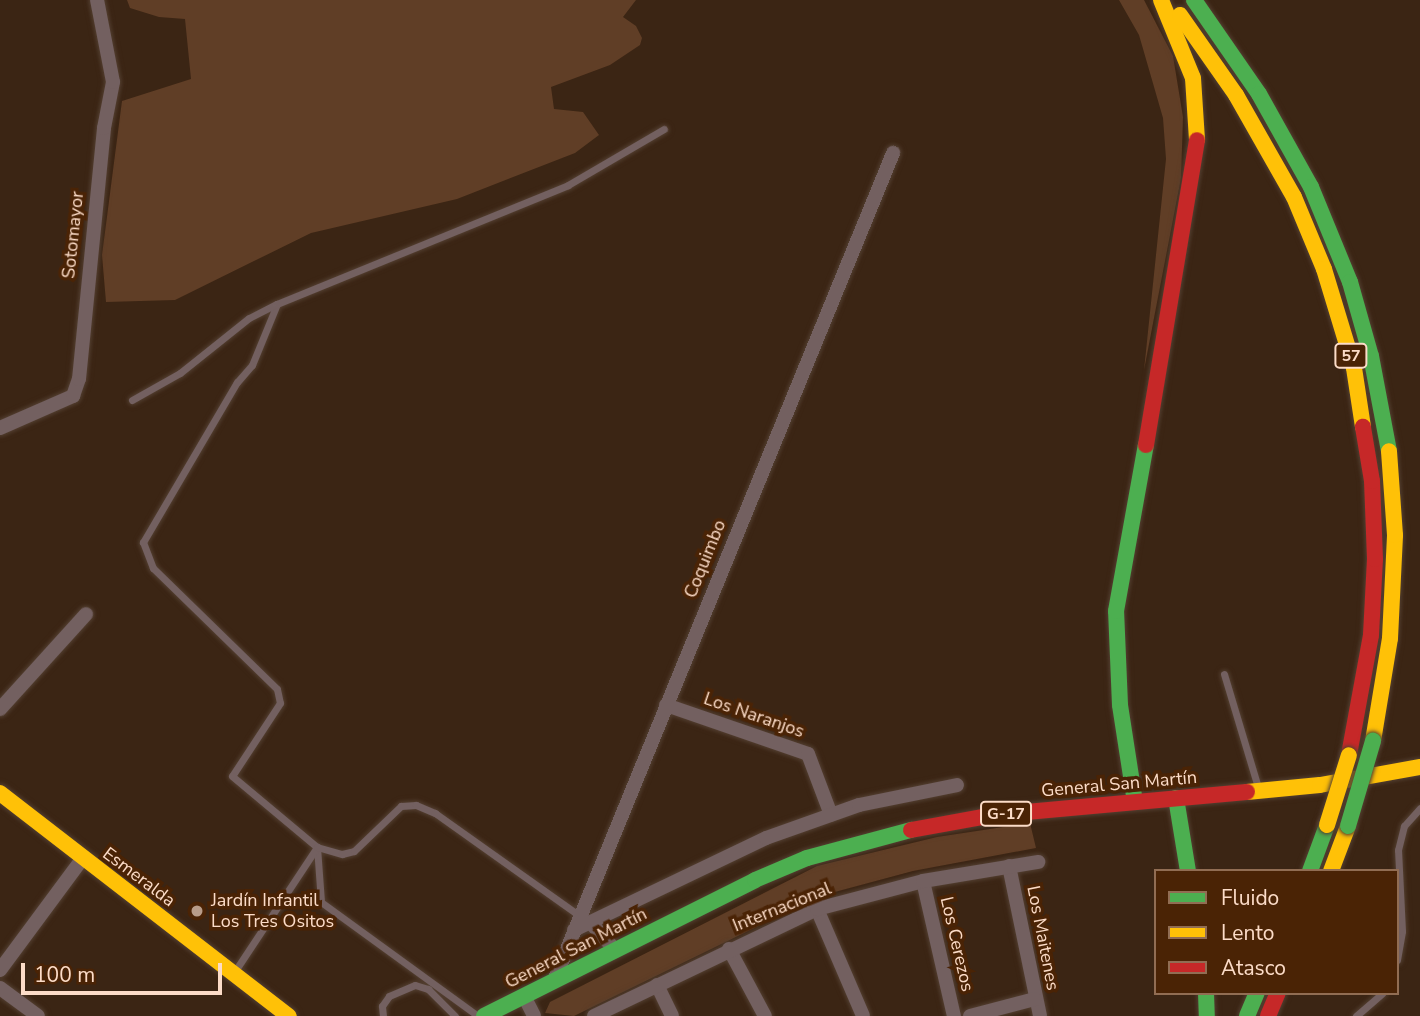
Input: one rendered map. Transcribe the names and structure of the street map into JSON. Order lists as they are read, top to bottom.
{
  "streets": {
    "main road": [
      "57",
      "General San Martín",
      "G-17",
      "Esmeralda"
    ],
    "street": [
      "Sotomayor",
      "Coquimbo",
      "Los Naranjos",
      "Internacional",
      "Los Maitenes",
      "Los Cerezos"
    ]
  },
  "crossings": [
    ["Coquimbo", "Los Naranjos"],
    ["Internacional", "Los Maitenes"],
    ["Internacional", "Los Cerezos"]
  ],
  "places": ["Jardín Infantil Los Tres Ositos"],
  "legend": ["Fluido", "Lento", "Atasco"],
  "scale_bar": "100 m"
}
